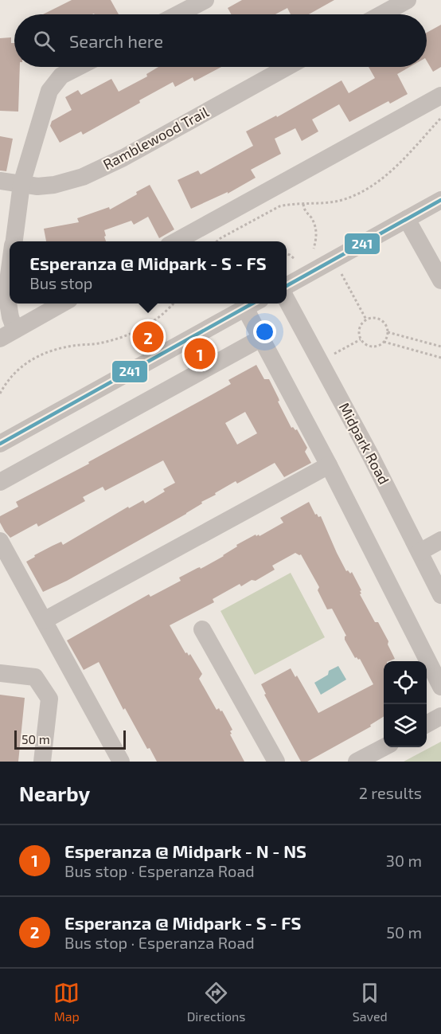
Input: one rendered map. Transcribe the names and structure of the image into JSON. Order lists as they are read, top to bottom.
{
  "streets": {
    "street": ["Ramblewood Trail", "Midpark Road"]
  },
  "lines": ["transit line 241"],
  "scale_bar": "50 m",
  "page": {
    "search": "Search here",
    "popup": ["Esperanza @ Midpark - S - FS", "Bus stop"],
    "pins": ["2", "1"],
    "scale": "50 m",
    "heading": ["Nearby", "2 results"],
    "list": [
      {
        "mark": "1",
        "name": "Esperanza @ Midpark - N - NS",
        "note": "Bus stop · Esperanza Road",
        "value": "30 m"
      },
      {
        "mark": "2",
        "name": "Esperanza @ Midpark - S - FS",
        "note": "Bus stop · Esperanza Road",
        "value": "50 m"
      }
    ],
    "nav": ["Map", "Directions", "Saved"]
  }
}
